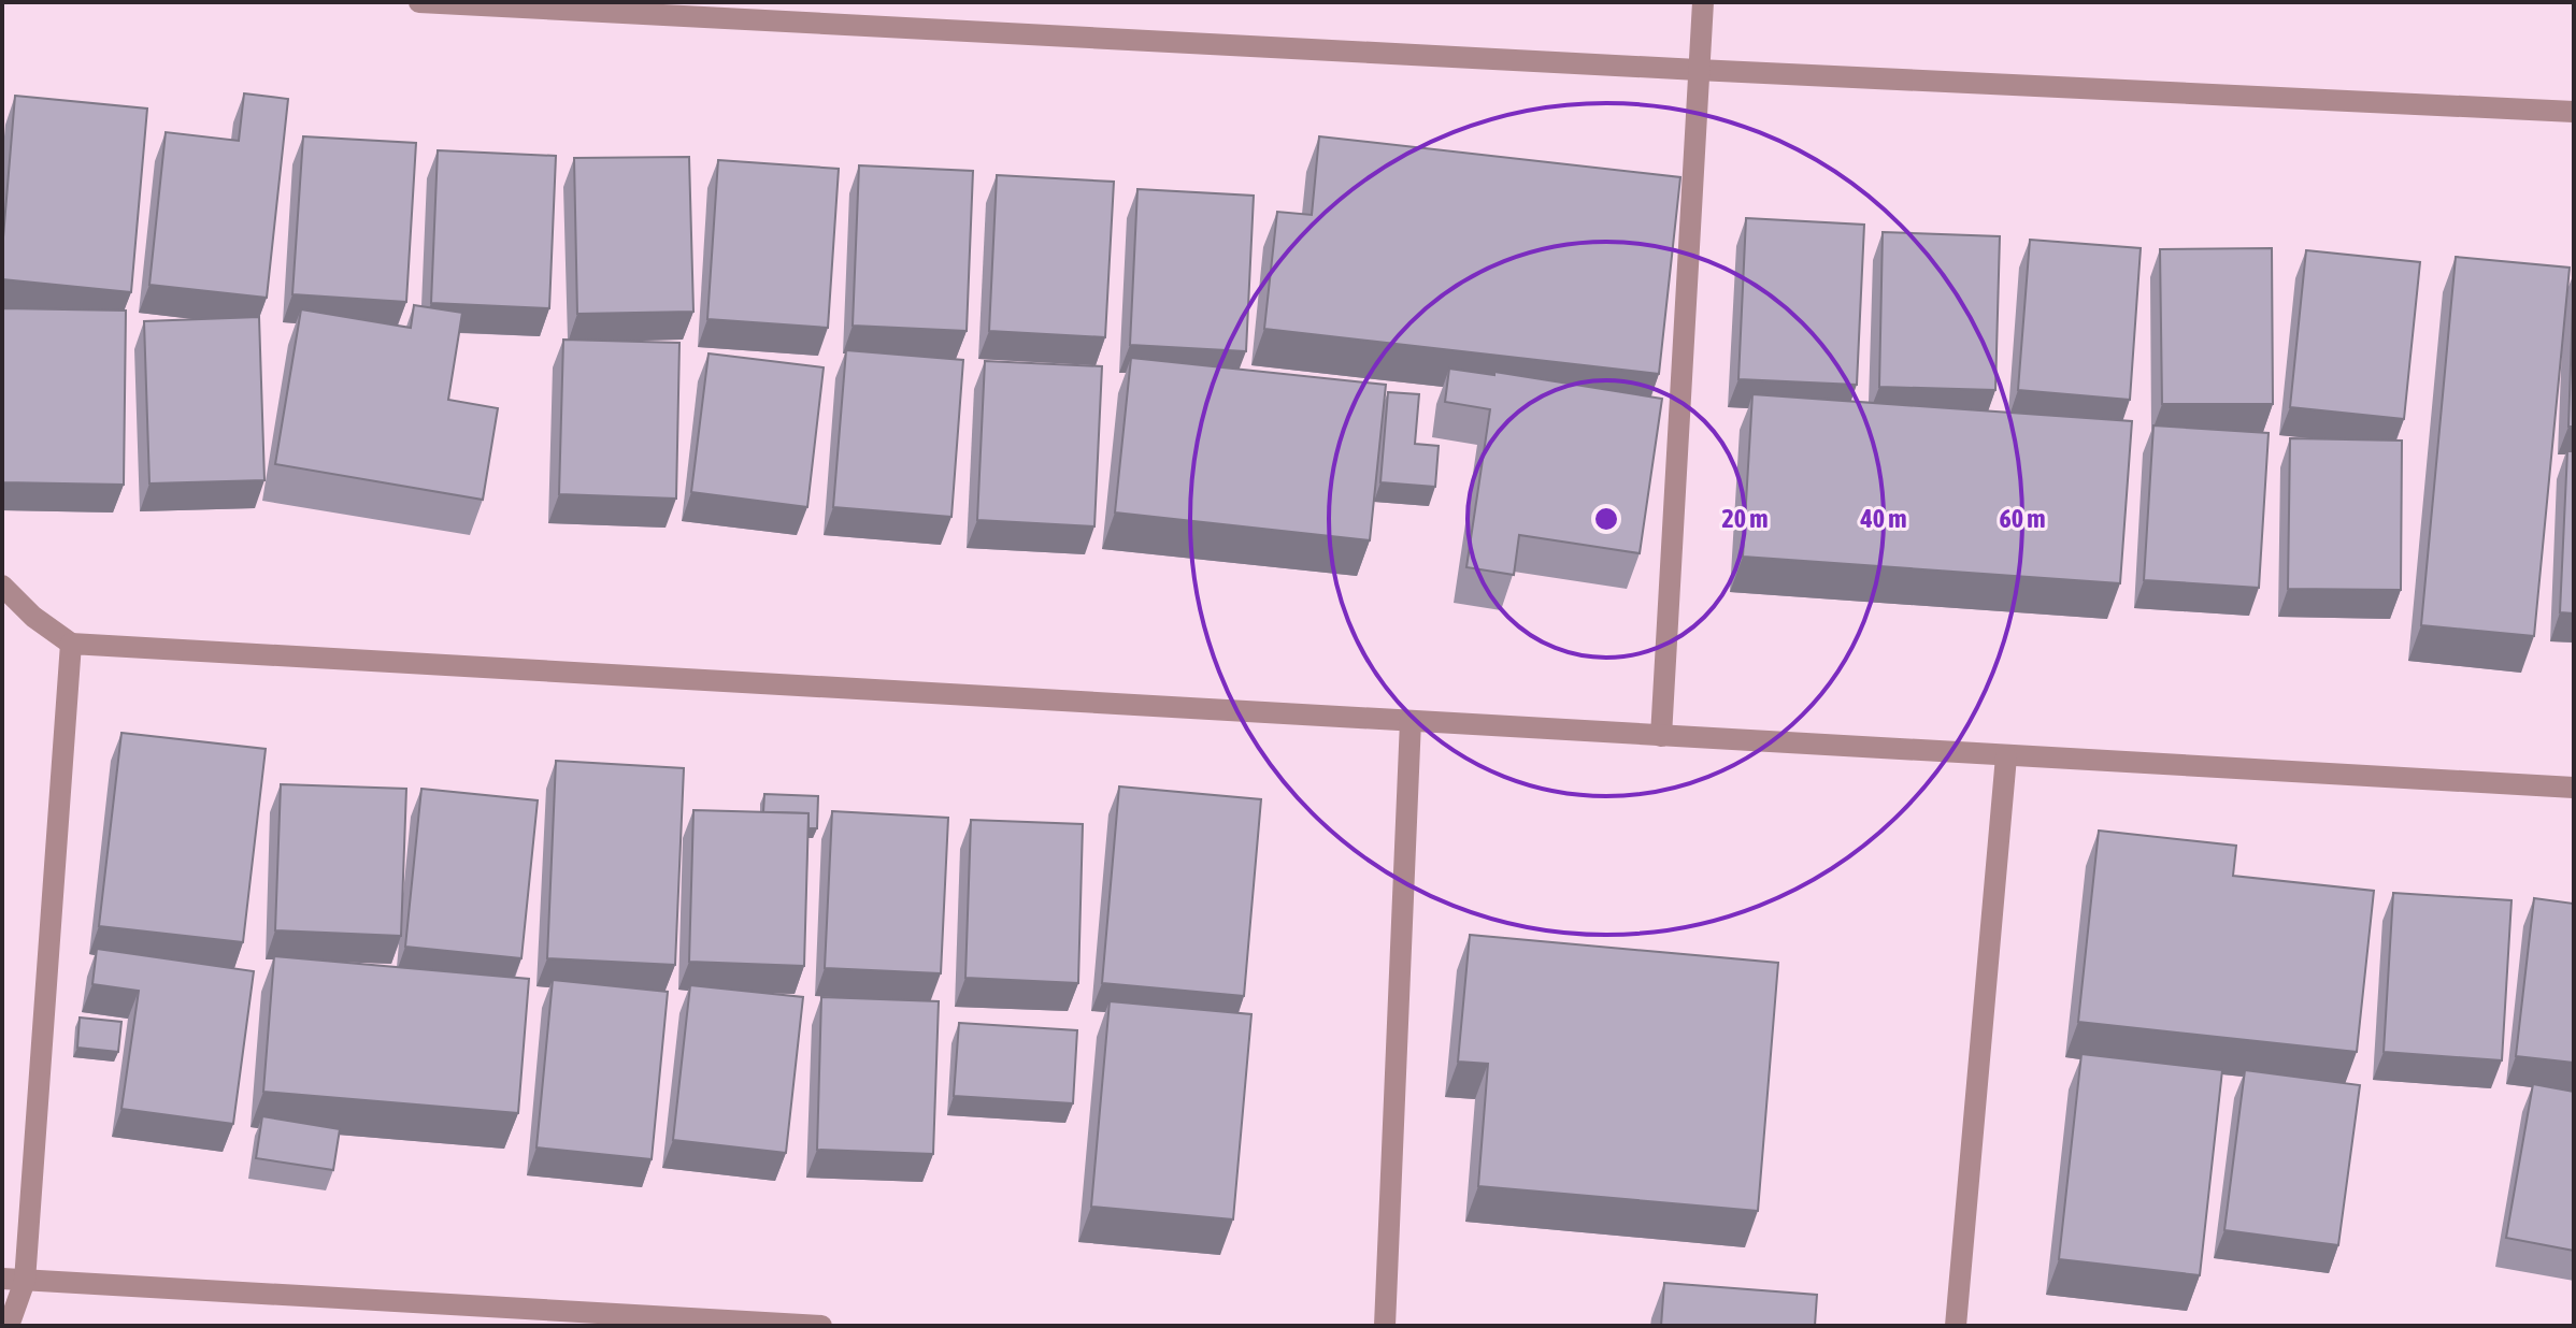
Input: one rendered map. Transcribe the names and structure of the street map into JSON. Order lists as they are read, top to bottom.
{
  "rings": ["20 m", "40 m", "60 m"]
}
